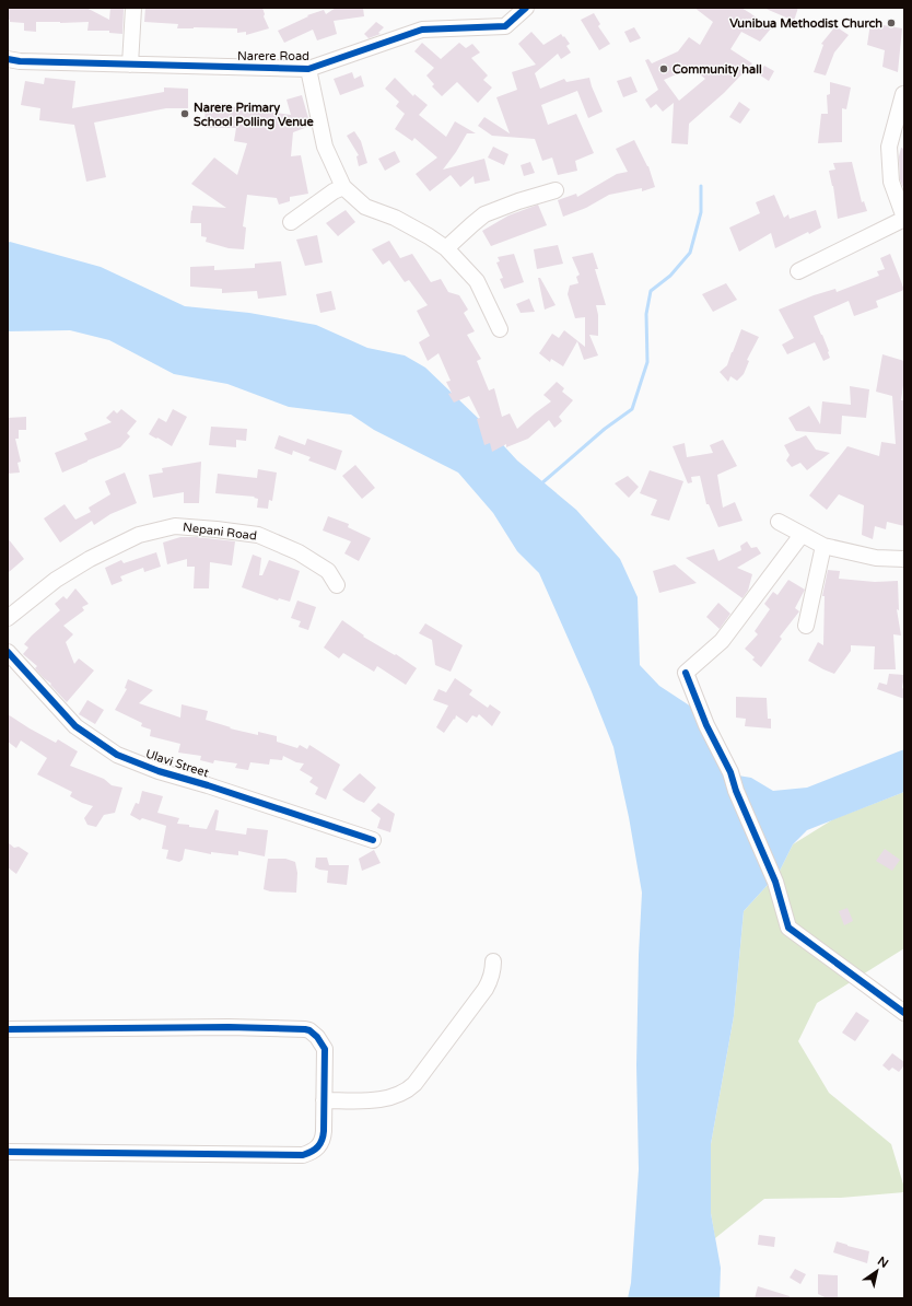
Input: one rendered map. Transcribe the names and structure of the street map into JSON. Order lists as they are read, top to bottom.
{
  "streets": {
    "street": ["Narere Road", "Nepani Road", "Ulavi Street"]
  },
  "places": ["Vunibua Methodist Church", "Community hall", "Narere Primary School Polling Venue"],
  "north": "top right"
}
